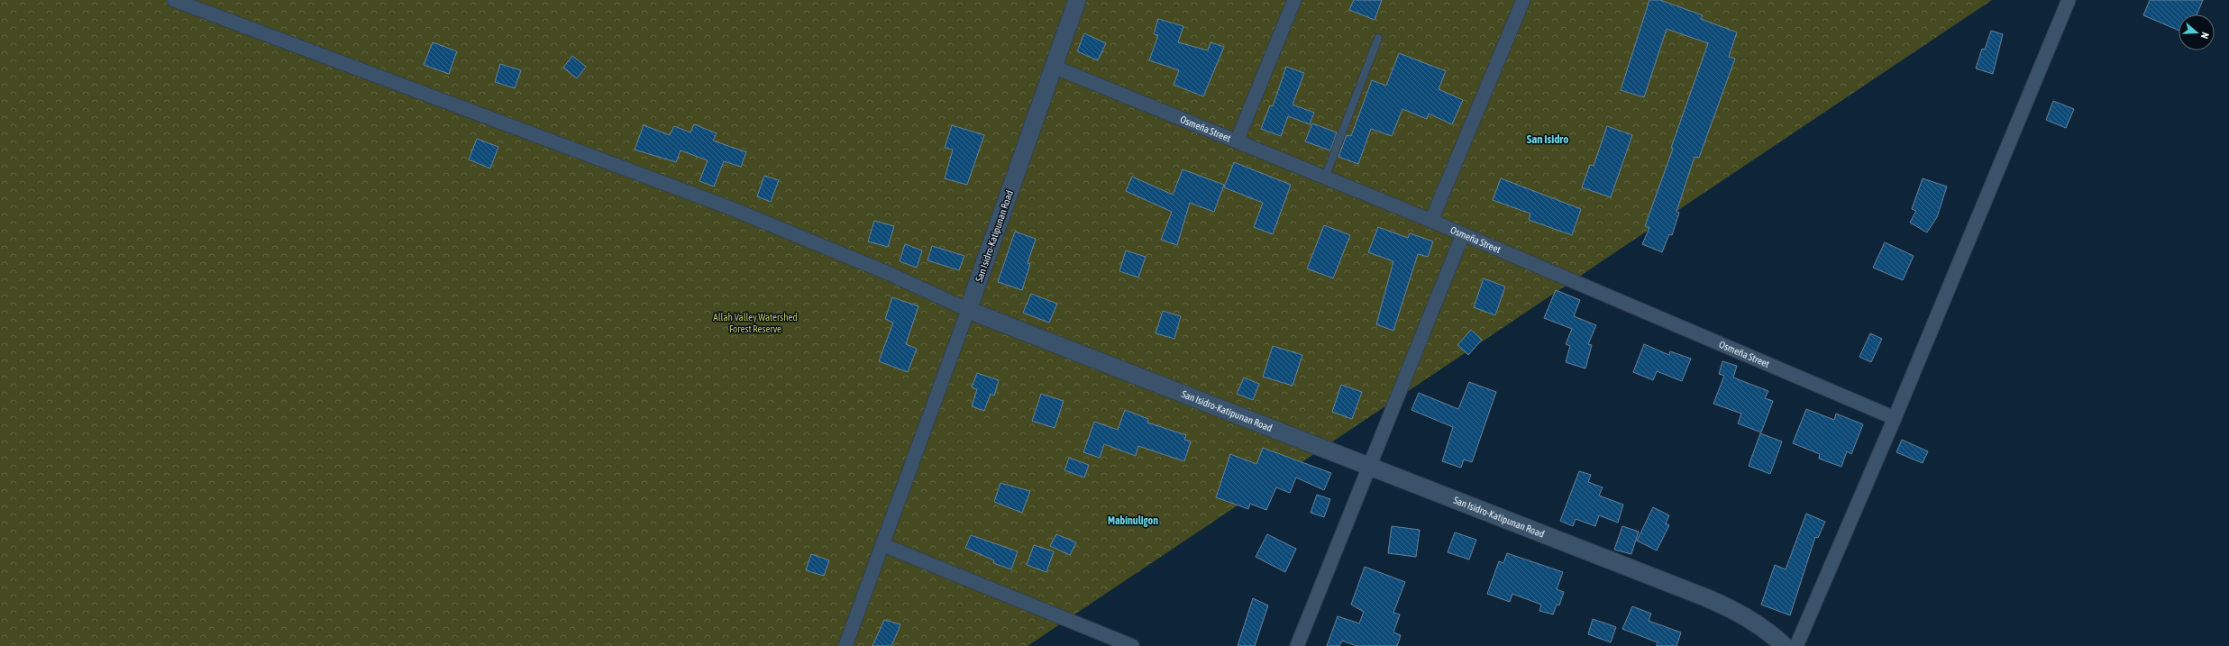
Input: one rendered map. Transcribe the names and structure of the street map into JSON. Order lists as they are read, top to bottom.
{
  "streets": {
    "street": ["Osmeña Street", "San Isidro-Katipunan Road"]
  },
  "crossings": [
    ["Osmeña Street", "San Isidro-Katipunan Road"]
  ],
  "districts": ["San Isidro", "Mabinuligon"],
  "parks": ["Allah Valley Watershed Forest Reserve"],
  "north": "right"
}
